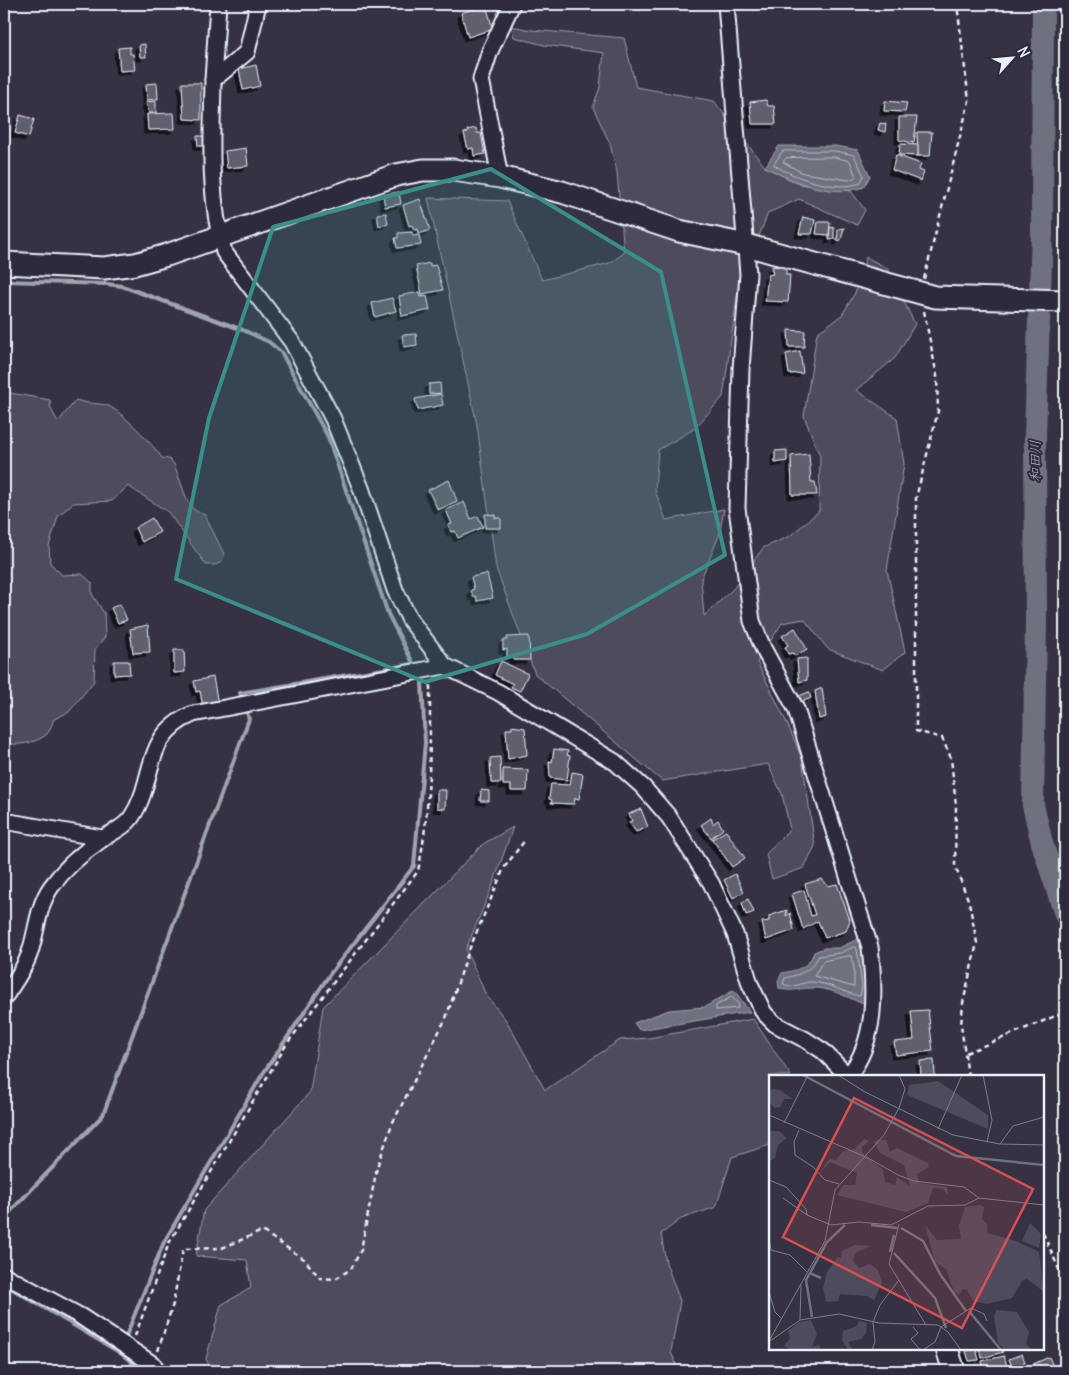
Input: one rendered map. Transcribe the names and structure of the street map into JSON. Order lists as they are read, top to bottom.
{
  "water": ["和田川"],
  "north": "top right"
}
